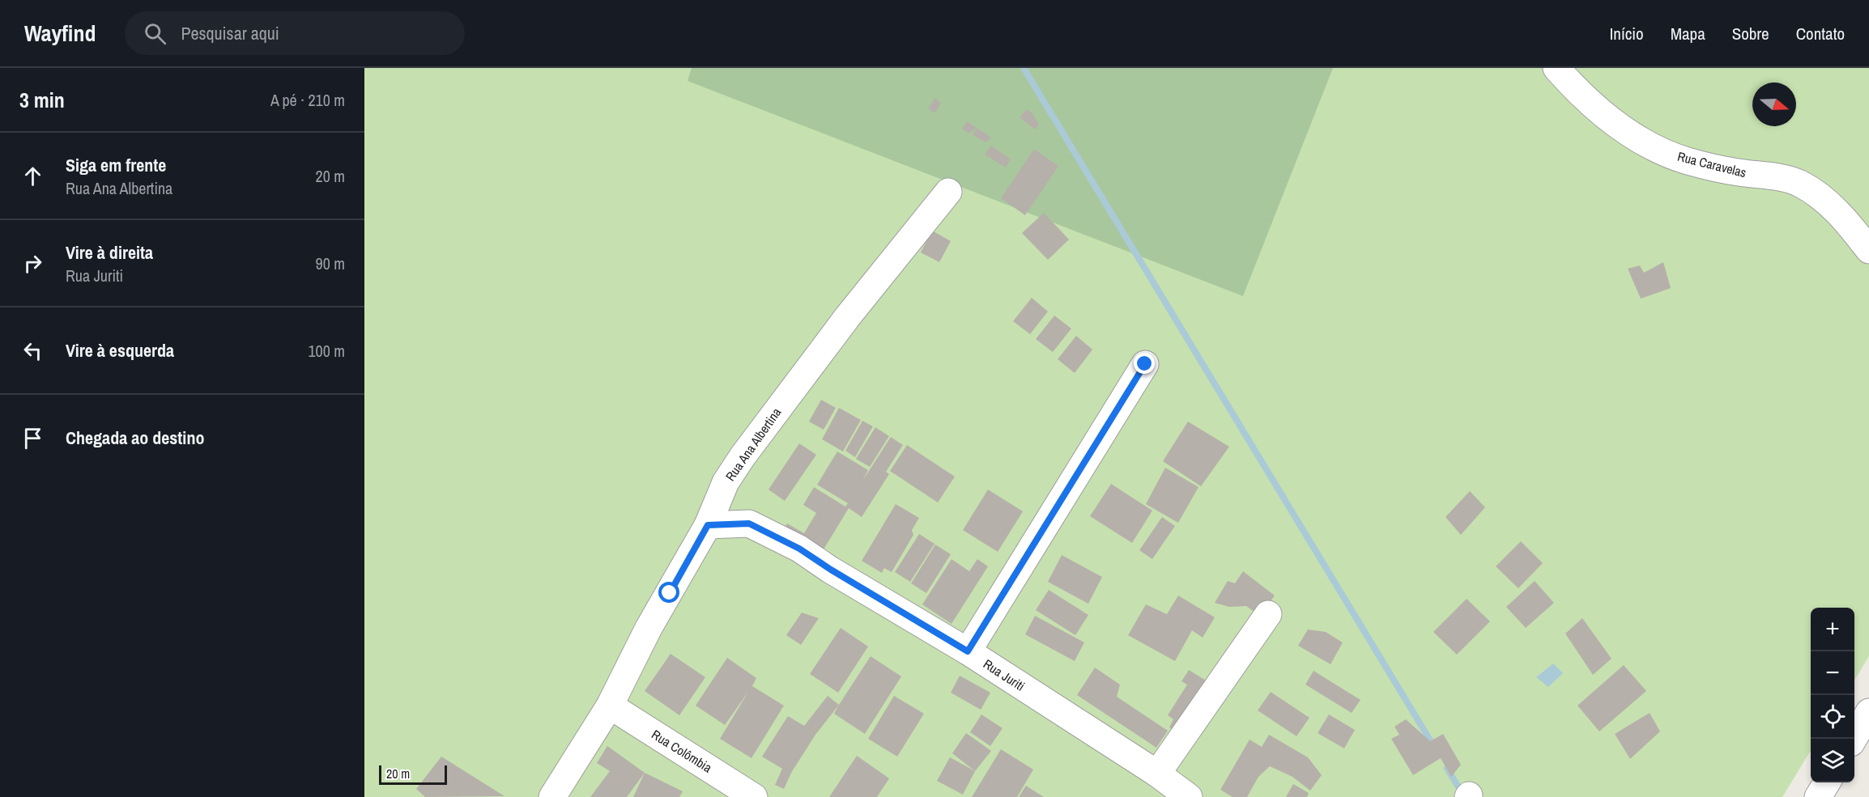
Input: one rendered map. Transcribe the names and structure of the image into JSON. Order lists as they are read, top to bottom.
{
  "streets": {
    "street": [
      "Rua Caravelas",
      "Rua Ana Albertina",
      "Rua Juriti",
      "Rua Colômbia"
    ]
  },
  "crossings": [
    ["Rua Ana Albertina", "Rua Juriti"],
    ["Rua Ana Albertina", "Rua Colômbia"]
  ],
  "scale_bar": "20 m",
  "north": "right",
  "page": {
    "header": "Wayfind",
    "search": "Pesquisar aqui",
    "nav": [
      "Início",
      "Mapa",
      "Sobre",
      "Contato"
    ],
    "heading": ["3 min", "A pé · 210 m"],
    "list": [
      ["Siga em frente", "Rua Ana Albertina", "20 m"],
      ["Vire à direita", "Rua Juriti", "90 m"],
      ["Vire à esquerda", "100 m"],
      "Chegada ao destino"
    ],
    "map_buttons": ["+", "−"],
    "scale": "20 m"
  }
}
